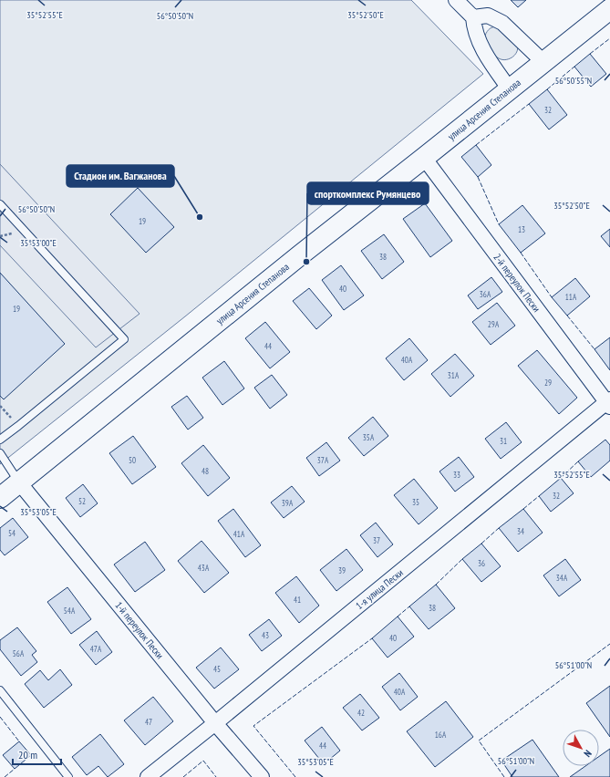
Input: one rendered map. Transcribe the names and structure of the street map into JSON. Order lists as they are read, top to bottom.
{
  "streets": {
    "street": [
      "улица Арсения Степанова",
      "2-й переулок Пески",
      "1-я улица Пески",
      "1-й переулок Пески"
    ]
  },
  "crossings": [
    ["улица Арсения Степанова", "2-й переулок Пески"],
    ["улица Арсения Степанова", "1-й переулок Пески"],
    ["2-й переулок Пески", "1-я улица Пески"],
    ["1-я улица Пески", "1-й переулок Пески"]
  ],
  "places": ["Стадион им. Вагжанова", "cпорткомплекс Румянцево"],
  "house_numbers": [
    "32",
    "19",
    "13",
    "38",
    "40",
    "36А",
    "11А",
    "19",
    "29А",
    "44",
    "40А",
    "31А",
    "29",
    "35А",
    "31",
    "50",
    "37А",
    "48",
    "33",
    "32",
    "52",
    "35",
    "39А",
    "34",
    "54",
    "41А",
    "37",
    "36",
    "43А",
    "39",
    "34А",
    "41",
    "38",
    "54А",
    "43",
    "40",
    "47А",
    "56А",
    "45",
    "40А",
    "42",
    "47",
    "16А",
    "44"
  ],
  "scale_bar": "20 m",
  "north": "bottom right",
  "coordinates": [
    "35°52'55\"E",
    "35°52'50\"E",
    "56°50'50\"N",
    "56°50'55\"N",
    "35°53'00\"E",
    "35°53'05\"E",
    "56°51'00\"N"
  ]
}
